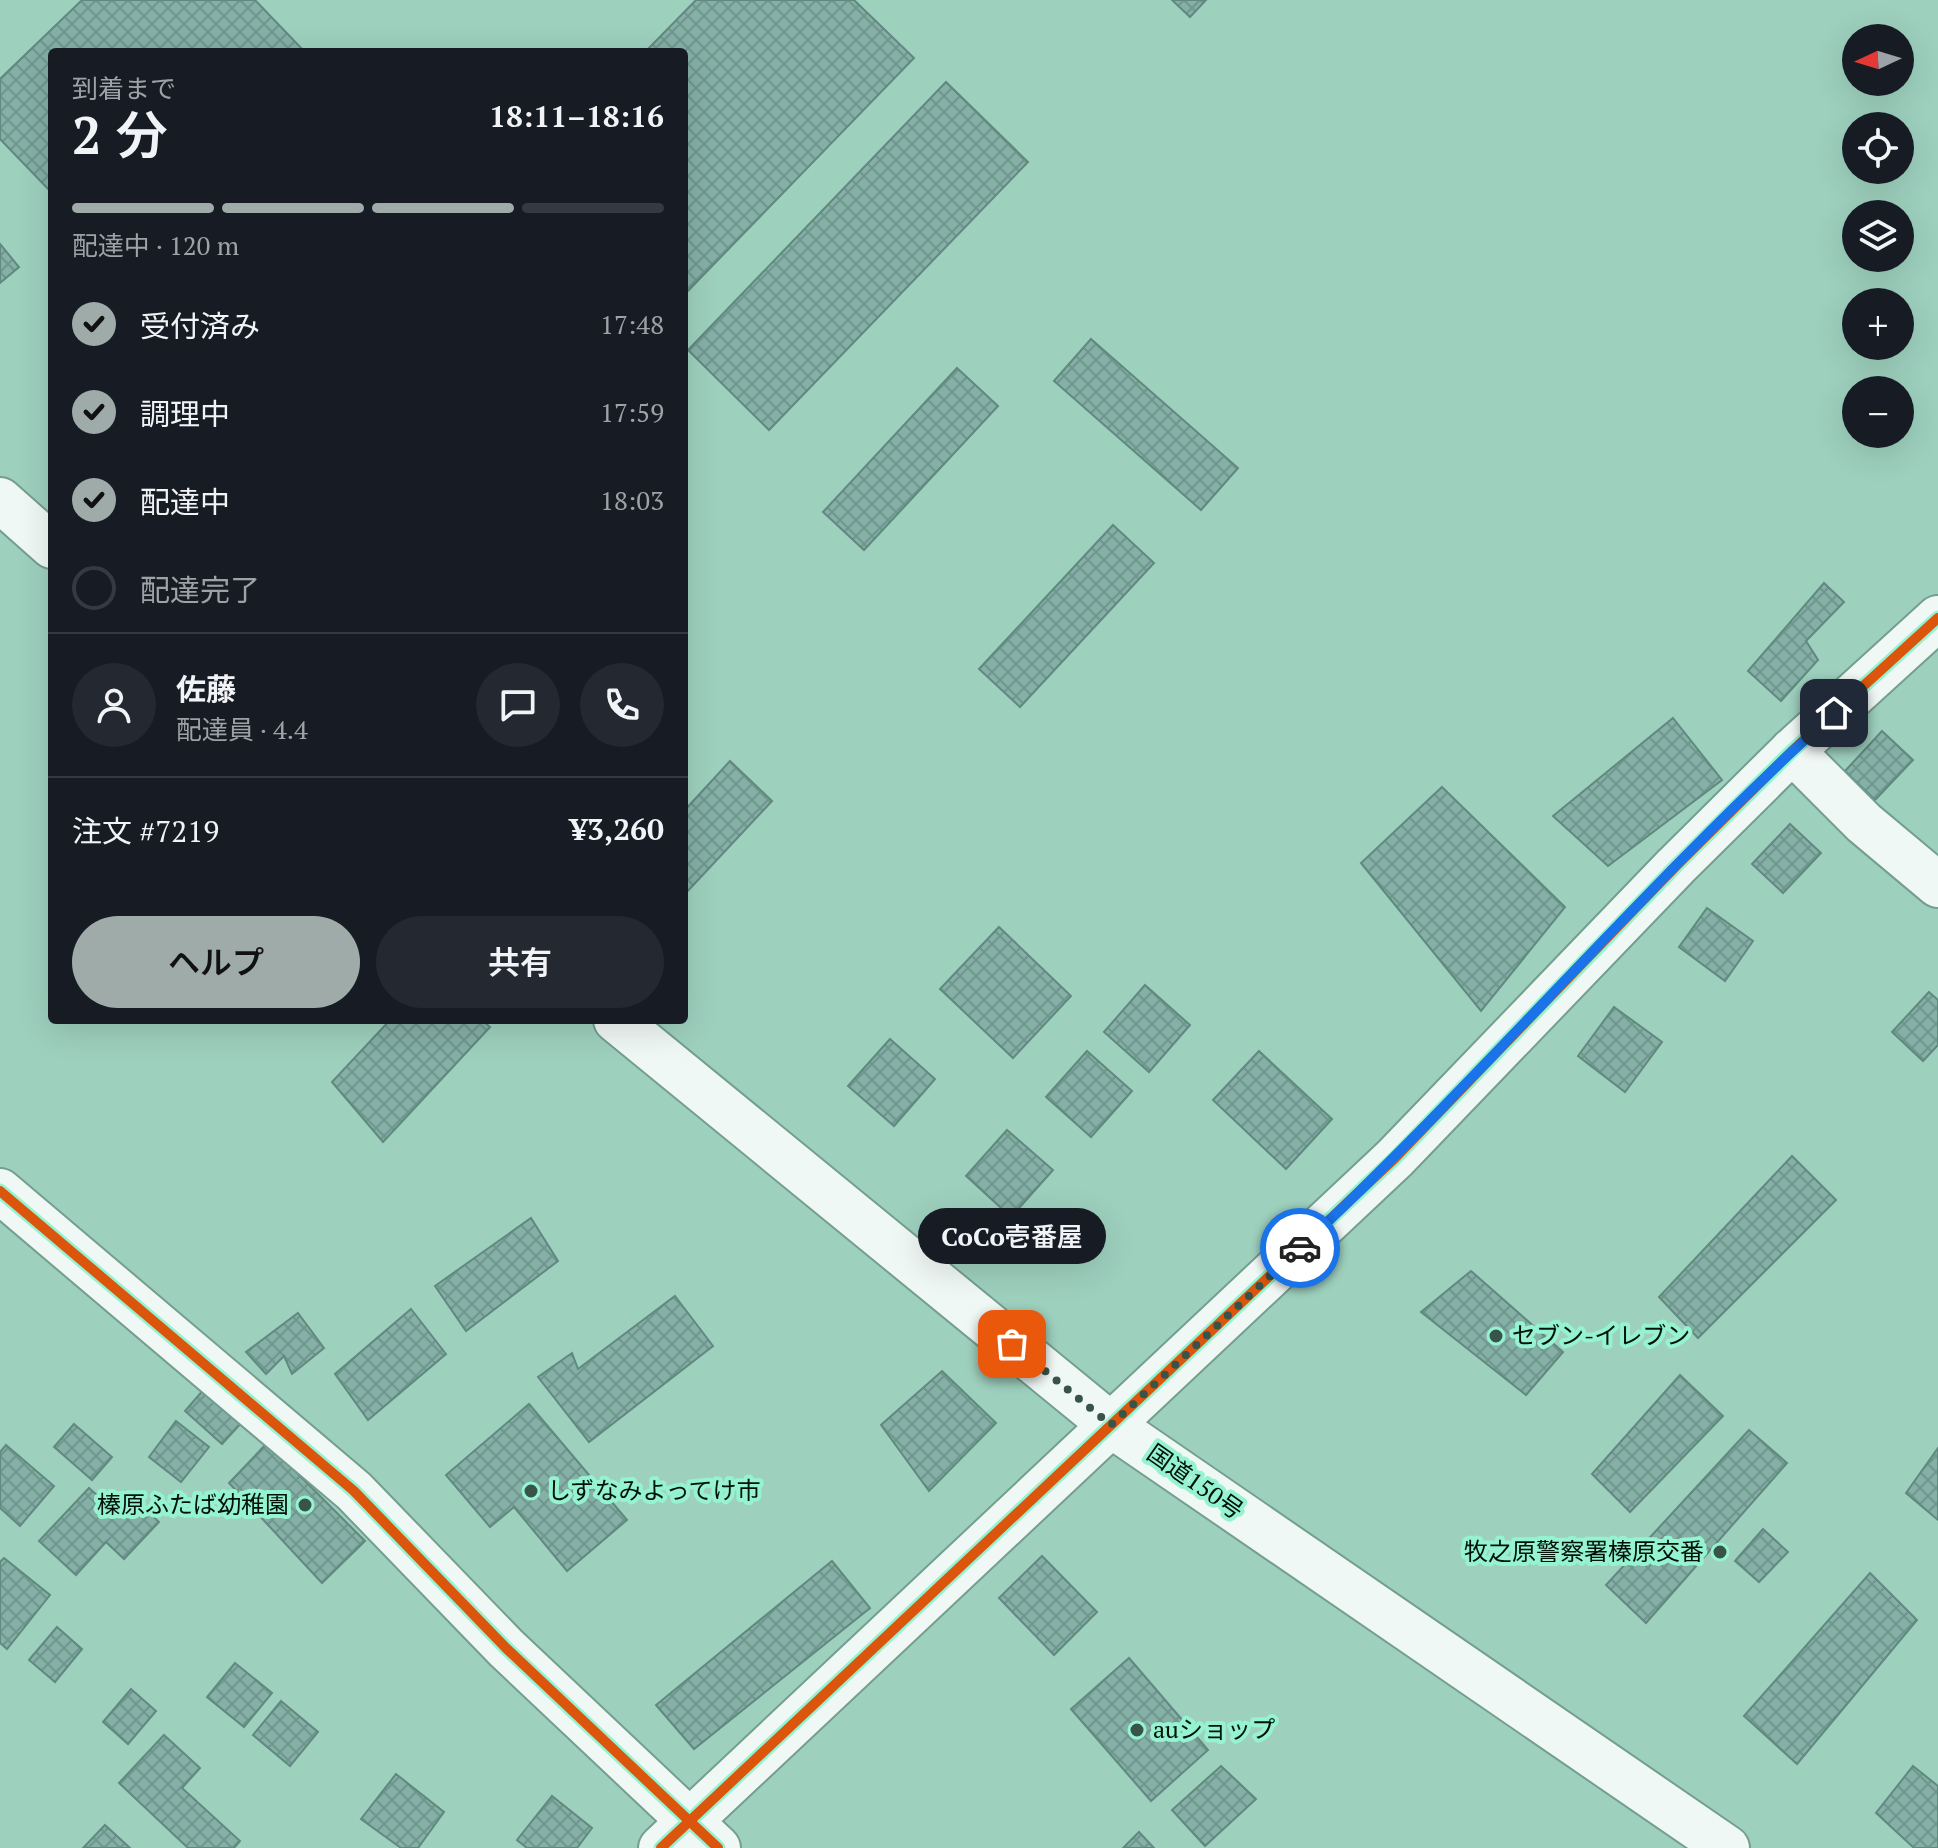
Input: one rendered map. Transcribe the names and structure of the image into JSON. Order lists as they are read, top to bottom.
{
  "streets": {
    "main road": ["国道150号"]
  },
  "places": [
    "セブン-イレブン",
    "CoCo壱番屋",
    "しずなみよってけ市",
    "榛原ふたば幼稚園",
    "牧之原警察署榛原交番",
    "auショップ"
  ],
  "north": "left",
  "page": {
    "map_buttons": ["+", "−"],
    "heading": ["2 分", "到着まで", "18:11–18:16"],
    "panel": [
      "佐藤",
      "配達員 · 4.4",
      "注文 #7219",
      "¥3,260"
    ],
    "bar": "配達中 · 120 m",
    "list": [
      ["受付済み", "17:48"],
      ["調理中", "17:59"],
      ["配達中", "18:03"],
      "配達完了"
    ],
    "buttons": ["ヘルプ", "共有"],
    "bubble": "CoCo壱番屋"
  }
}
